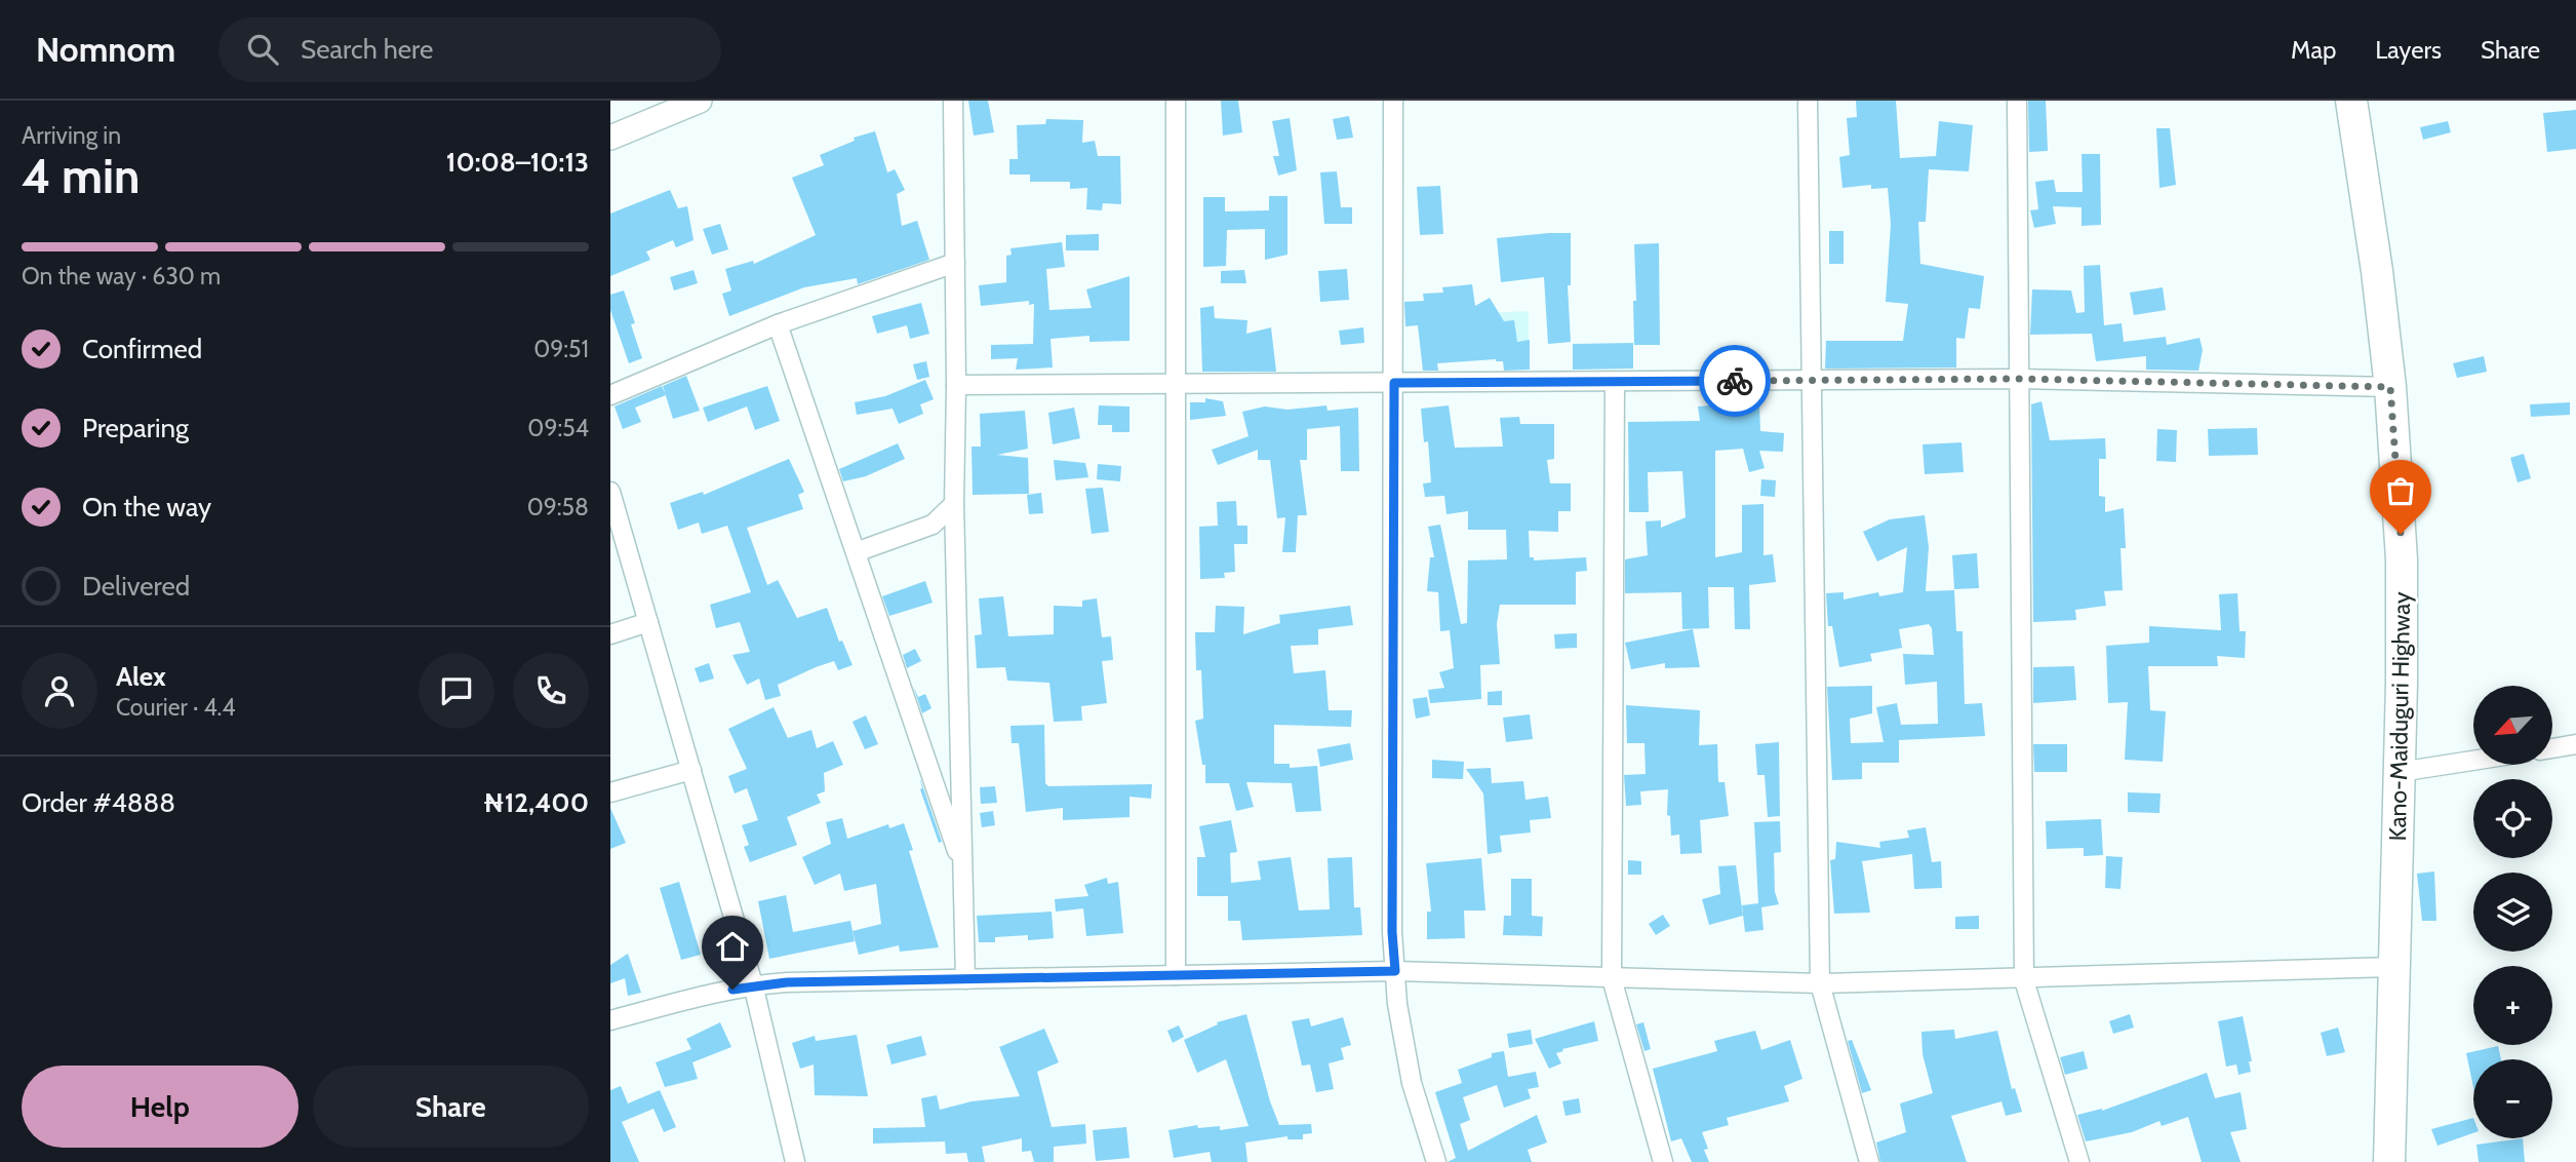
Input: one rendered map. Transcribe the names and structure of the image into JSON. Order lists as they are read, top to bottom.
{
  "streets": {
    "highway": ["Kano-Maiduguri Highway"]
  },
  "north": "bottom left",
  "page": {
    "header": "Nomnom",
    "search": "Search here",
    "nav": ["Map", "Layers", "Share"],
    "heading": ["4 min", "Arriving in", "10:08–10:13"],
    "panel": [
      "Alex",
      "Courier · 4.4",
      "Order #4888",
      "₦12,400"
    ],
    "bar": "On the way · 630 m",
    "list": [
      ["Confirmed", "09:51"],
      ["Preparing", "09:54"],
      ["On the way", "09:58"],
      "Delivered"
    ],
    "map_buttons": ["+", "−"],
    "buttons": ["Help", "Share"]
  }
}
